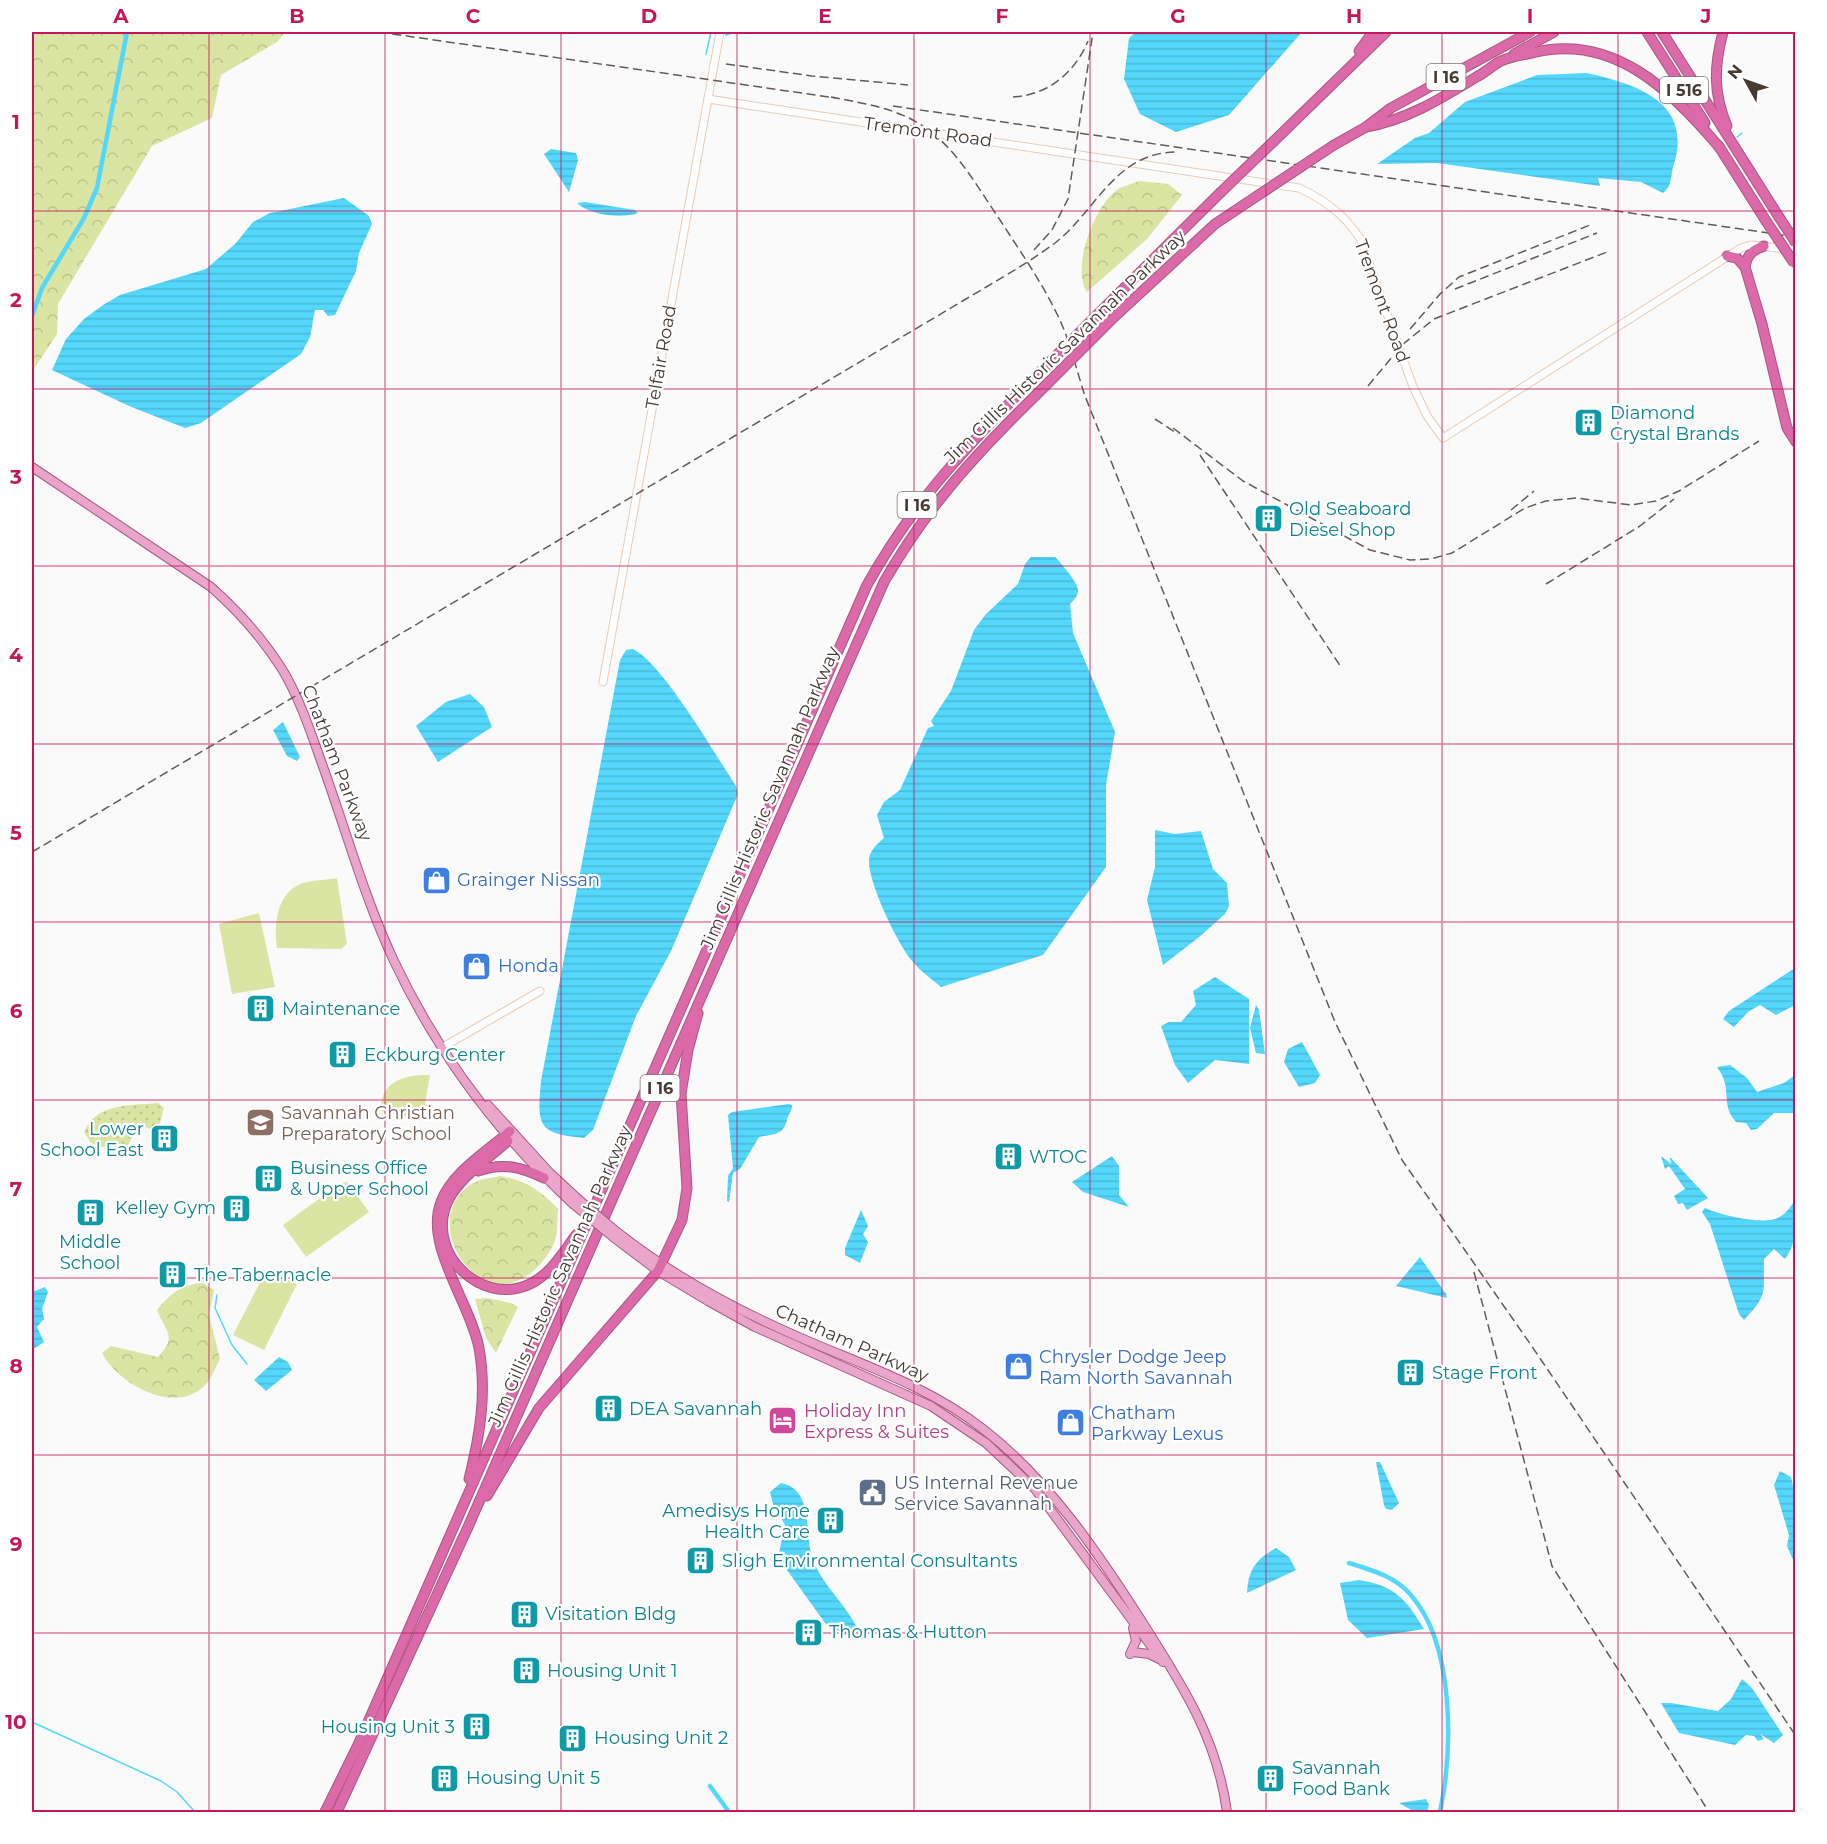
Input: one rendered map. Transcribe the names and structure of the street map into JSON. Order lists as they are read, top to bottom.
{
  "streets": {
    "highway": ["I 16", "I 516", "Jim Gillis Historic Savannah Parkway"],
    "main road": ["Chatham Parkway"],
    "street": ["Tremont Road", "Telfair Road"]
  },
  "crossings": [
    ["Tremont Road", "Telfair Road"]
  ],
  "places": {
    "building": [
      "Diamond Crystal Brands",
      "Old Seaboard Diesel Shop",
      "Maintenance",
      "Eckburg Center",
      "Lower School East",
      "WTOC",
      "Business Office & Upper School",
      "Kelley Gym",
      "Middle School",
      "The Tabernacle",
      "Stage Front",
      "DEA Savannah",
      "Amedisys Home Health Care",
      "Sligh Environmental Consultants",
      "Visitation Bldg",
      "Thomas & Hutton",
      "Housing Unit 1",
      "Housing Unit 3",
      "Housing Unit 2",
      "Housing Unit 5",
      "Savannah Food Bank"
    ],
    "shop": [
      "Grainger Nissan",
      "Honda",
      "Chrysler Dodge Jeep Ram North Savannah",
      "Chatham Parkway Lexus"
    ],
    "school or university": ["Savannah Christian Preparatory School"],
    "hotel": ["Holiday Inn Express & Suites"],
    "public building": ["US Internal Revenue Service Savannah"]
  },
  "north": "top left",
  "grid": {
    "columns": [
      "A",
      "B",
      "C",
      "D",
      "E",
      "F",
      "G",
      "H",
      "I",
      "J"
    ],
    "rows": [
      "1",
      "2",
      "3",
      "4",
      "5",
      "6",
      "7",
      "8",
      "9",
      "10"
    ]
  }
}
